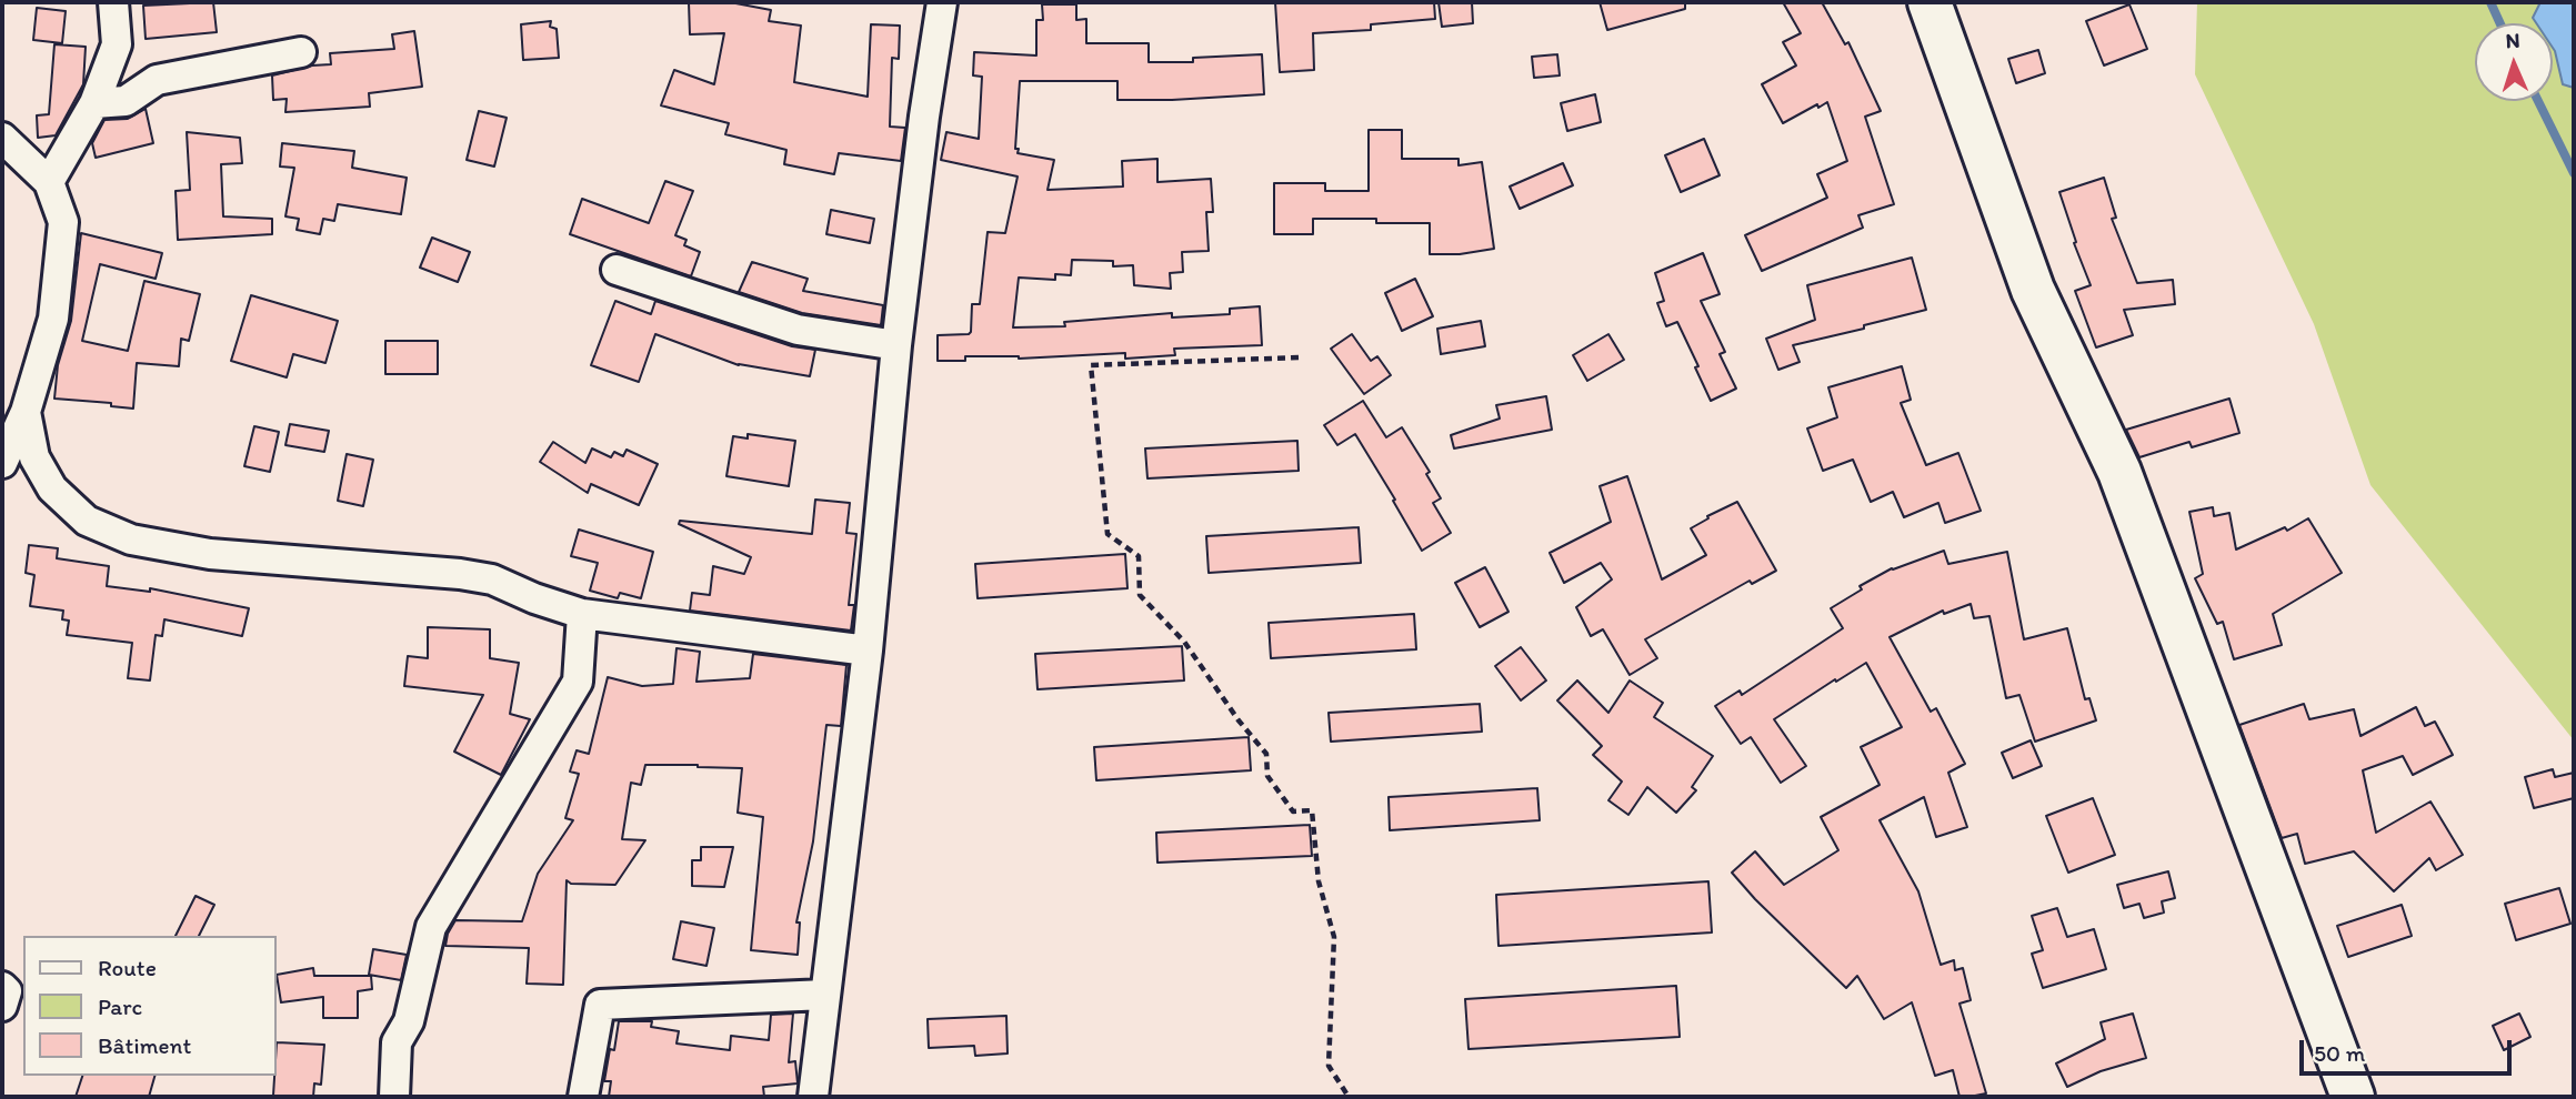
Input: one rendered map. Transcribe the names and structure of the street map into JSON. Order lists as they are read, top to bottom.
{
  "legend": ["Route", "Parc", "Bâtiment"],
  "scale_bar": "50 m",
  "north": "top"
}
